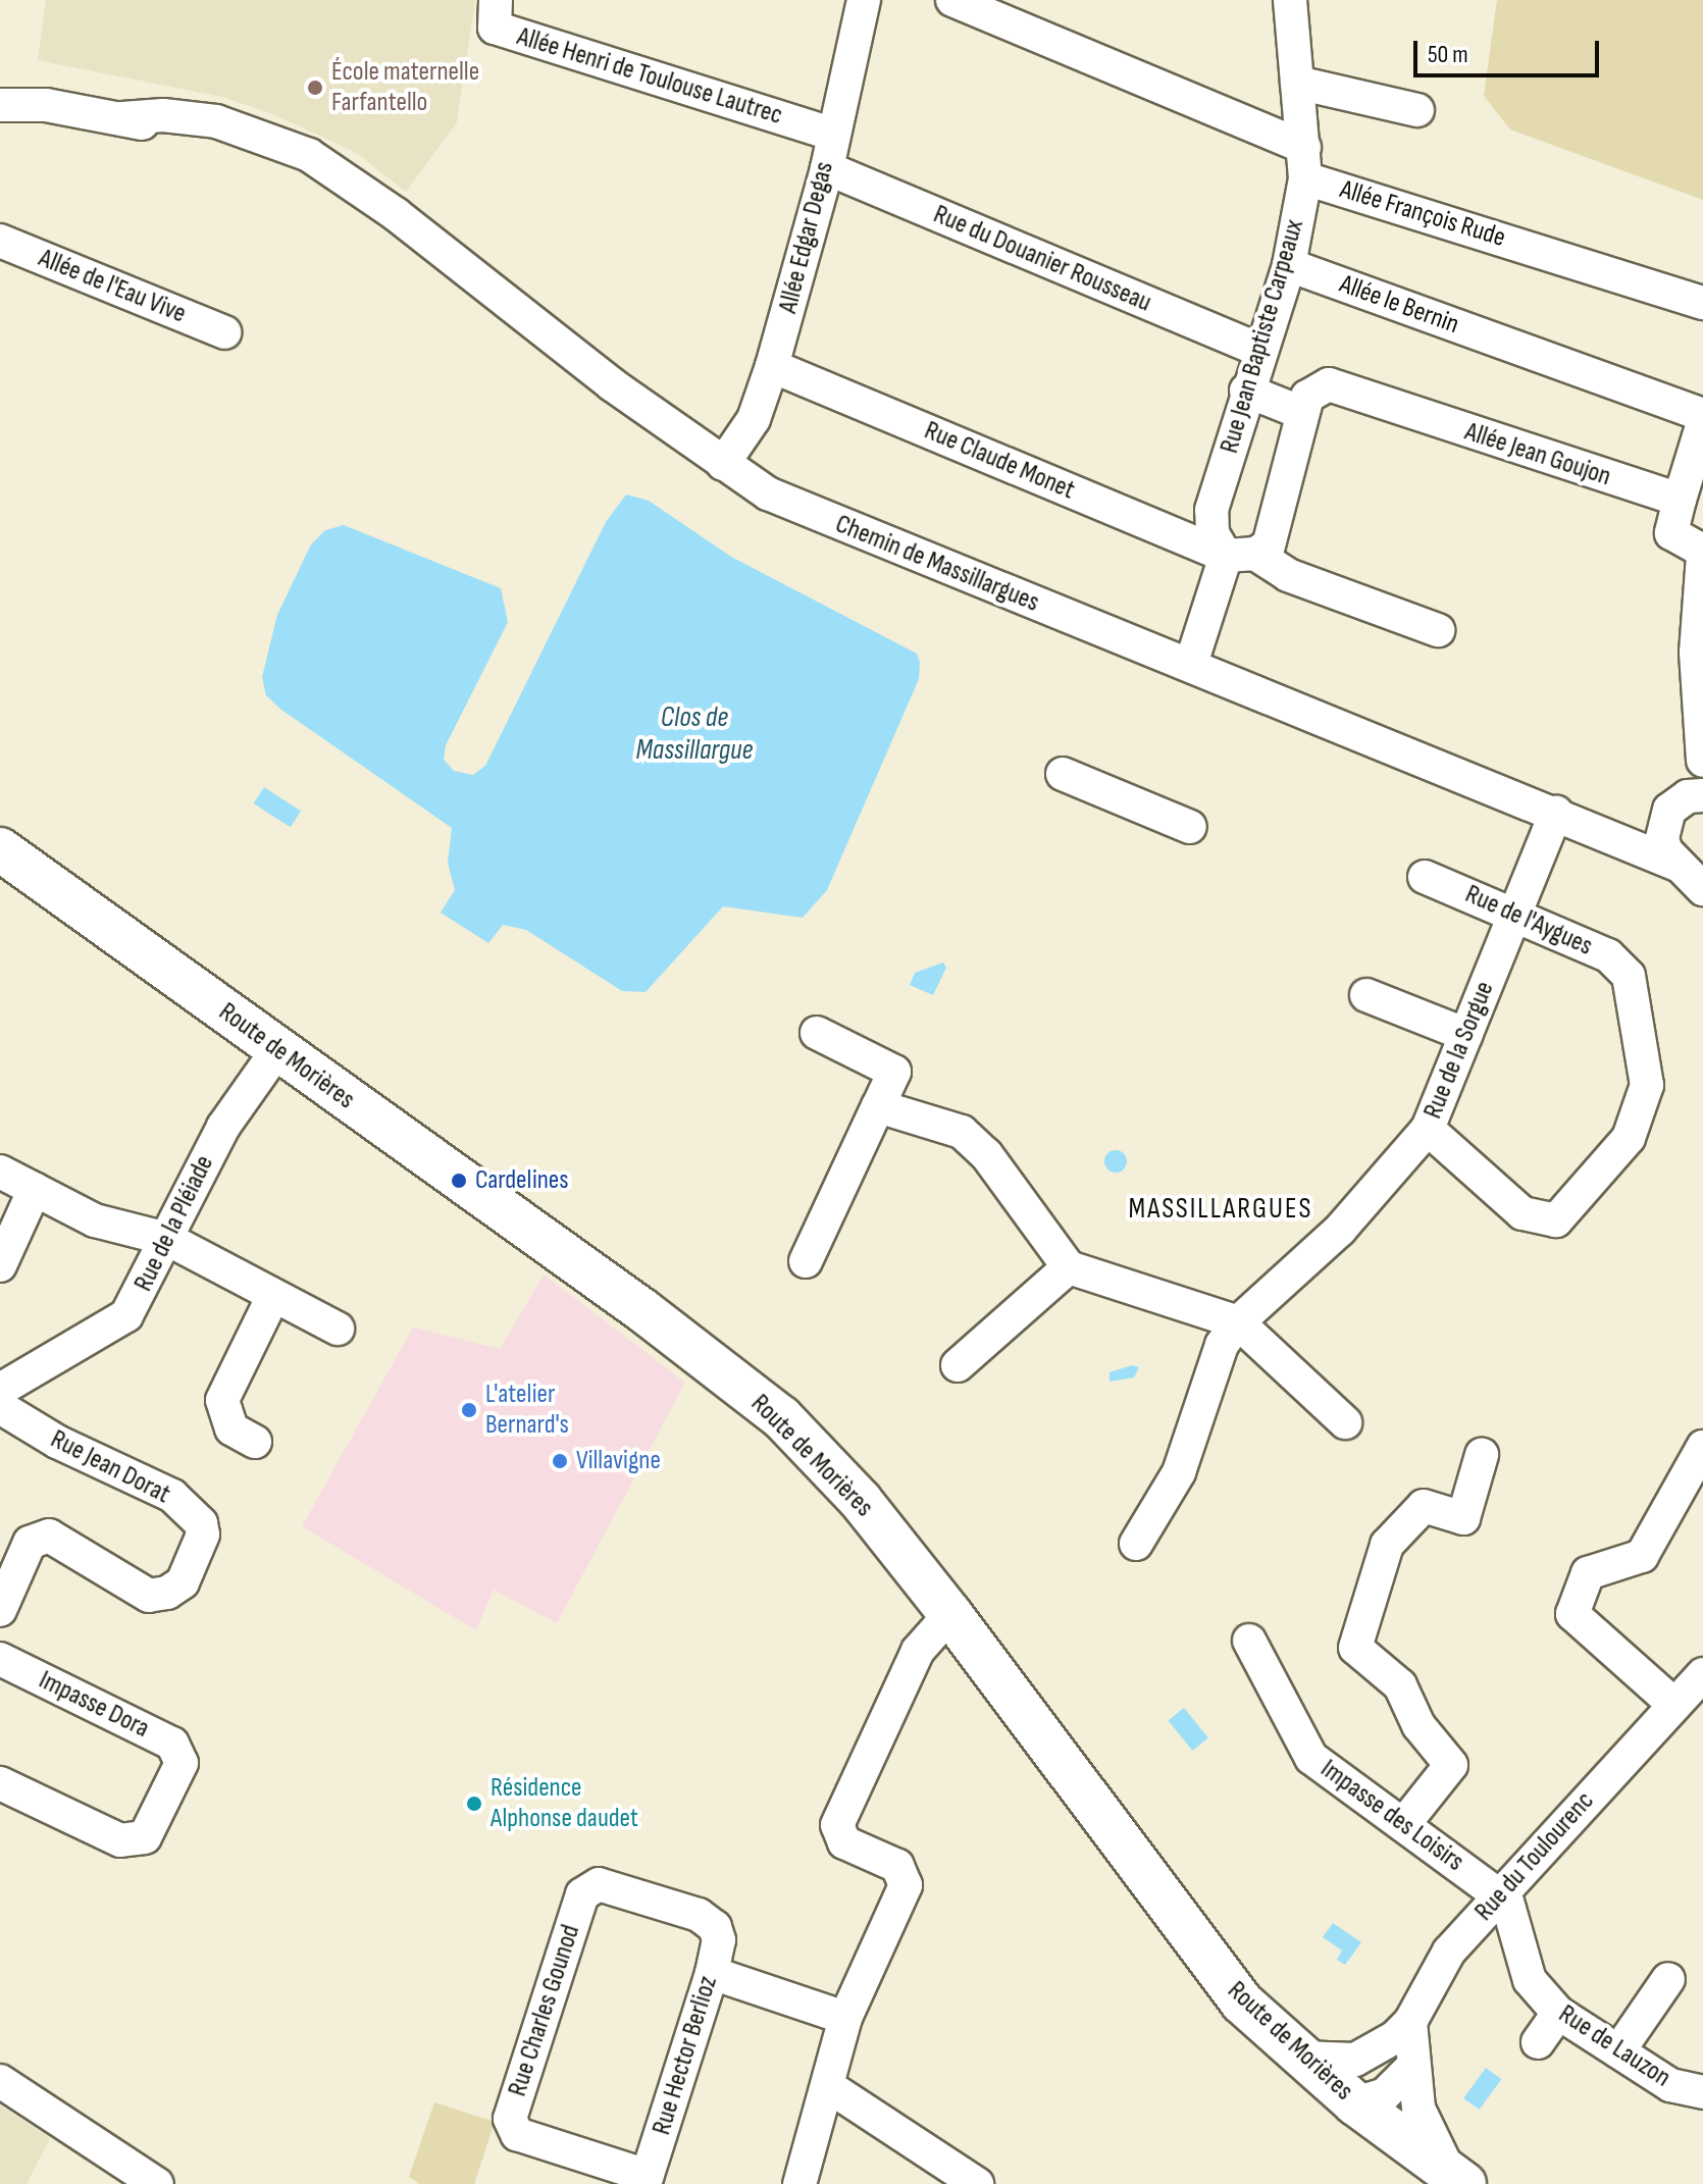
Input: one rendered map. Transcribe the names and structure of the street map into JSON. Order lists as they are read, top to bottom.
{
  "streets": {
    "main road": ["Route de Morières"],
    "street": [
      "Allée Henri de Toulouse Lautrec",
      "Allée François Rude",
      "Allée Edgar Degas",
      "Rue du Douanier Rousseau",
      "Allée de l'Eau Vive",
      "Allée le Bernin",
      "Rue Jean Baptiste Carpeaux",
      "Allée Jean Goujon",
      "Rue Claude Monet",
      "Chemin de Massillargues",
      "Rue de l'Aygues",
      "Rue de la Sorgue",
      "Rue de la Pléiade",
      "Rue Jean Dorat",
      "Impasse Dora",
      "Impasse des Loisirs",
      "Rue du Toulourenc",
      "Rue Charles Gounod",
      "Rue de Lauzon",
      "Rue Hector Berlioz"
    ]
  },
  "crossings": [
    ["Allée Henri de Toulouse Lautrec", "Allée Edgar Degas"],
    ["Allée François Rude", "Rue Jean Baptiste Carpeaux"],
    ["Allée Edgar Degas", "Rue du Douanier Rousseau"],
    ["Allée Edgar Degas", "Rue Claude Monet"],
    ["Allée Edgar Degas", "Chemin de Massillargues"],
    ["Rue du Douanier Rousseau", "Rue Jean Baptiste Carpeaux"],
    ["Allée le Bernin", "Rue Jean Baptiste Carpeaux"],
    ["Rue Jean Baptiste Carpeaux", "Rue Claude Monet"],
    ["Chemin de Massillargues", "Rue de la Sorgue"],
    ["Rue de l'Aygues", "Rue de la Sorgue"],
    ["Route de Morières", "Rue de la Pléiade"],
    ["Route de Morières", "Rue du Toulourenc"],
    ["Impasse des Loisirs", "Rue du Toulourenc"],
    ["Impasse des Loisirs", "Rue de Lauzon"],
    ["Rue du Toulourenc", "Rue de Lauzon"],
    ["Rue Charles Gounod", "Rue Hector Berlioz"]
  ],
  "districts": ["MASSILLARGUES"],
  "water": ["Clos de Massillargue"],
  "places": [
    "École maternelle Farfantello",
    "Cardelines",
    "L'atelier Bernard's",
    "Villavigne",
    "Résidence Alphonse daudet"
  ],
  "scale_bar": "50 m"
}
